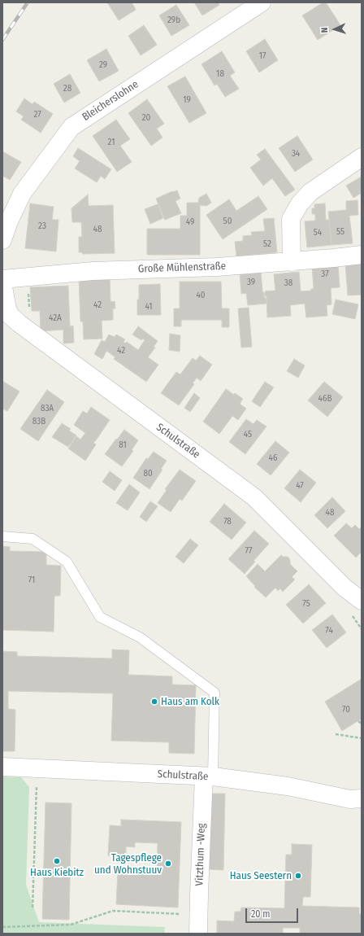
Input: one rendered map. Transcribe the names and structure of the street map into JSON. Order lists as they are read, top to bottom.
{
  "streets": {
    "street": [
      "Bleicherslohne",
      "Große Mühlenstraße",
      "Schulstraße",
      "Vitzthum -Weg"
    ]
  },
  "crossings": [
    ["Schulstraße", "Vitzthum -Weg"]
  ],
  "places": [
    "Haus am Kolk",
    "Haus Kiebitz",
    "Tagespflege und Wohnstuuv",
    "Haus Seestern"
  ],
  "house_numbers": [
    "29b",
    "17",
    "29",
    "18",
    "28",
    "19",
    "27",
    "20",
    "21",
    "34",
    "50",
    "49",
    "23",
    "48",
    "55",
    "54",
    "52",
    "37",
    "39",
    "38",
    "40",
    "42",
    "41",
    "42A",
    "42",
    "46B",
    "83A",
    "83B",
    "45",
    "81",
    "46",
    "80",
    "47",
    "48",
    "78",
    "77",
    "71",
    "75",
    "74",
    "70"
  ],
  "scale_bar": "20 m",
  "north": "left"
}
